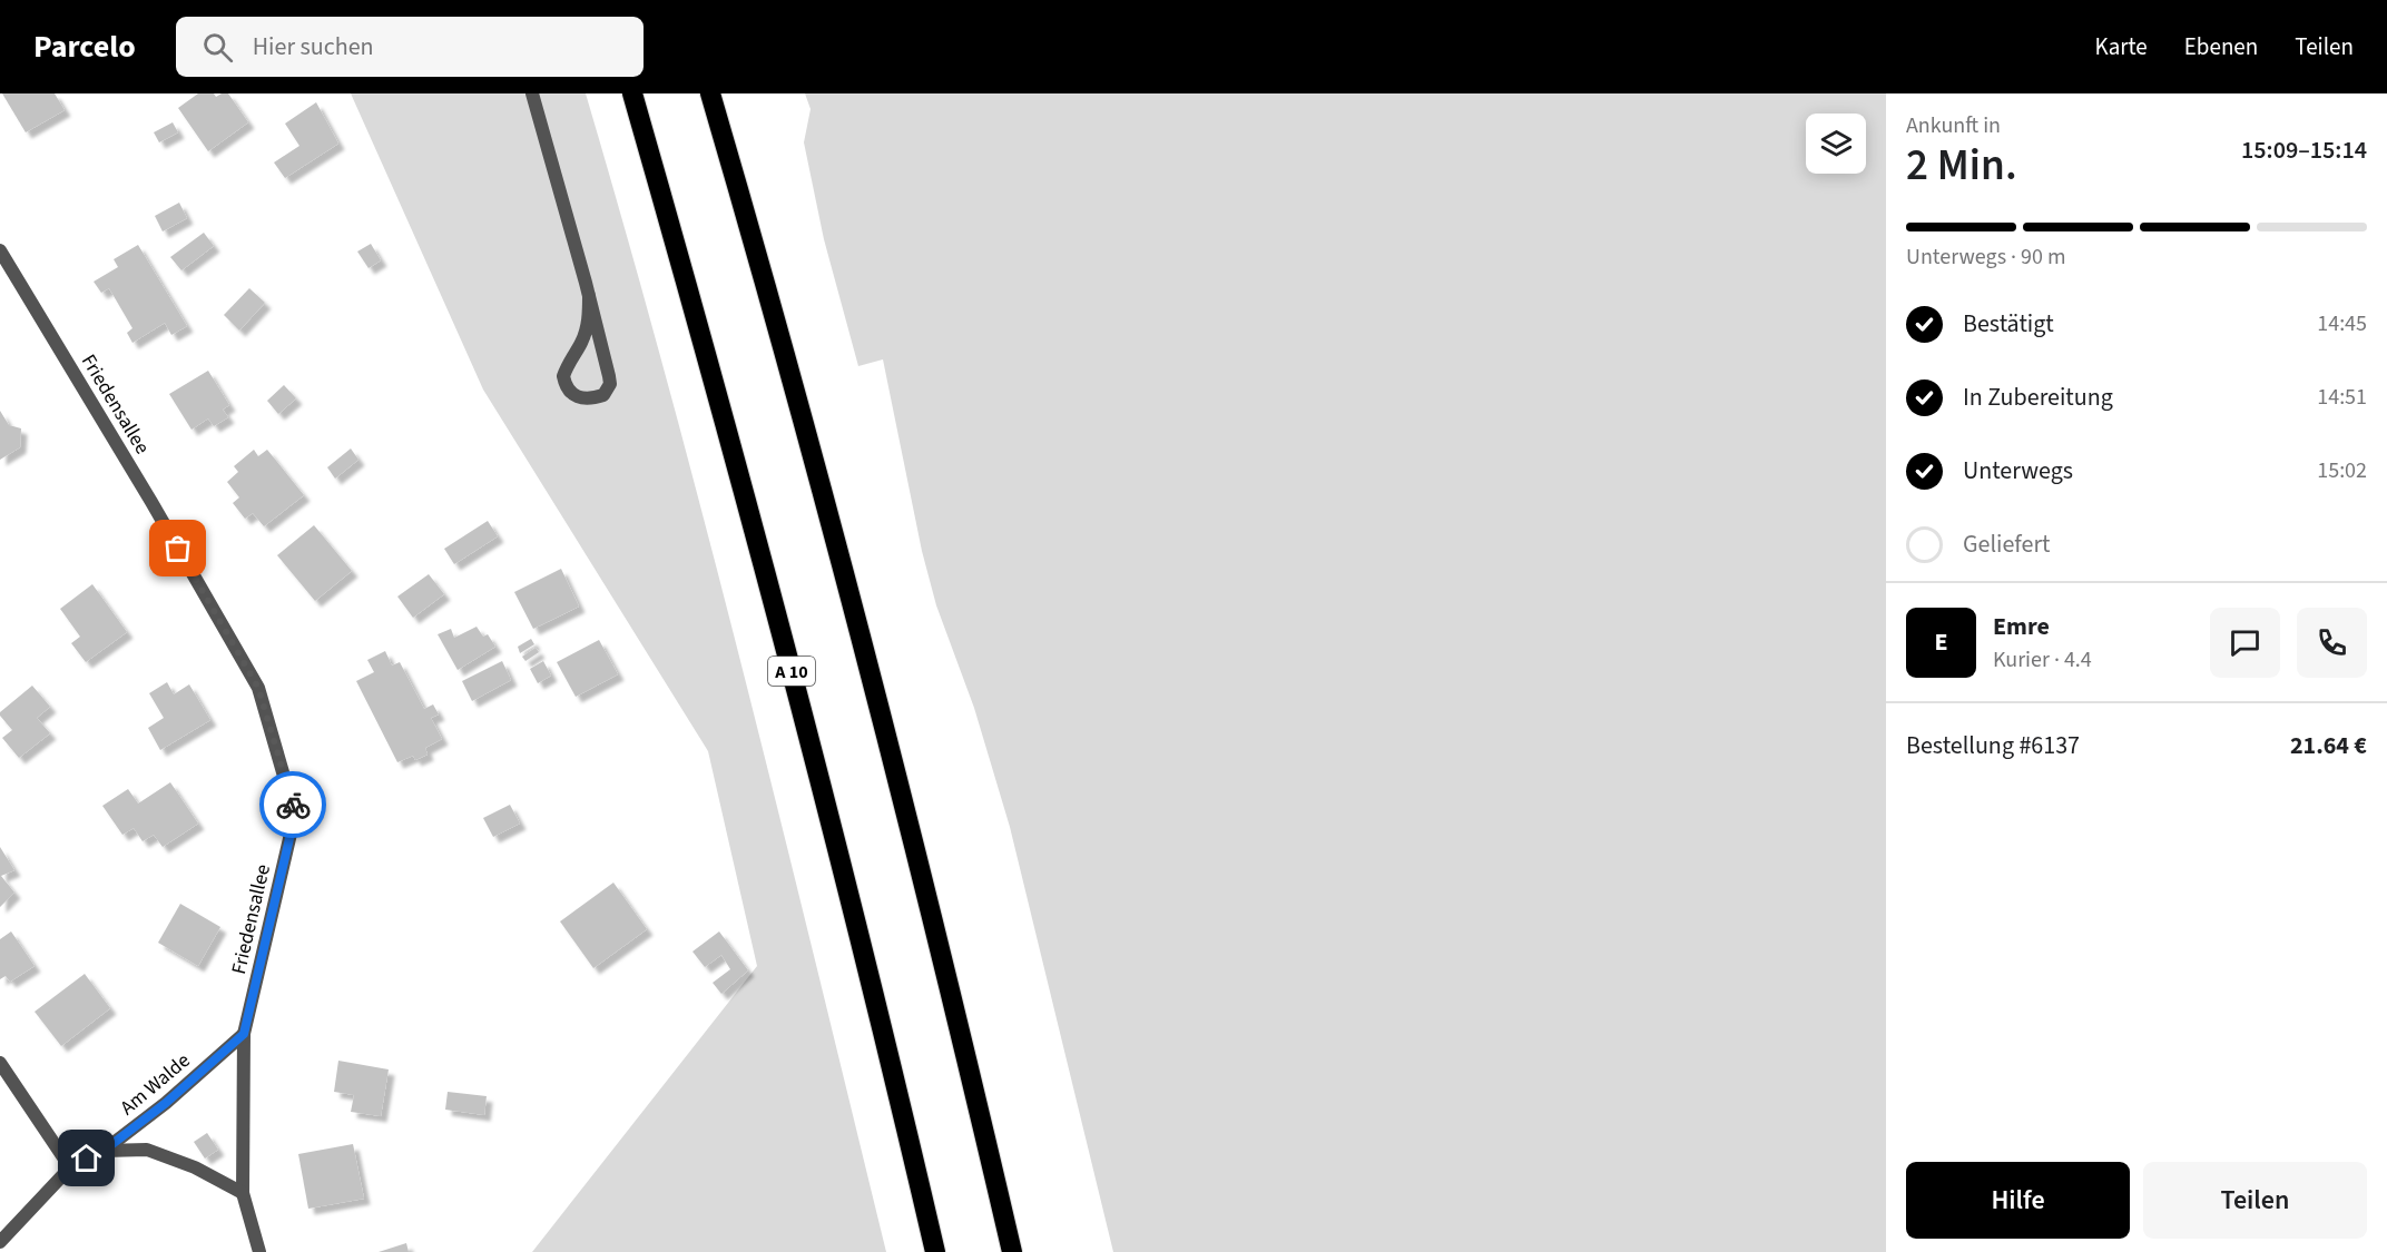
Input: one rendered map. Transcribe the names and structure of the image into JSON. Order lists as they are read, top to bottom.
{
  "streets": {
    "highway": ["A 10"],
    "street": ["Friedensallee", "Am Walde"]
  },
  "crossings": [
    ["Friedensallee", "Am Walde"]
  ],
  "page": {
    "header": "Parcelo",
    "search": "Hier suchen",
    "nav": ["Karte", "Ebenen", "Teilen"],
    "heading": ["2 Min.", "Ankunft in", "15:09–15:14"],
    "panel": [
      "Emre",
      "Kurier · 4.4",
      "Bestellung #6137",
      "21.64 €"
    ],
    "bar": "Unterwegs · 90 m",
    "list": [
      ["Bestätigt", "14:45"],
      ["In Zubereitung", "14:51"],
      ["Unterwegs", "15:02"],
      "Geliefert"
    ],
    "round": "E",
    "buttons": ["Hilfe", "Teilen"]
  }
}
